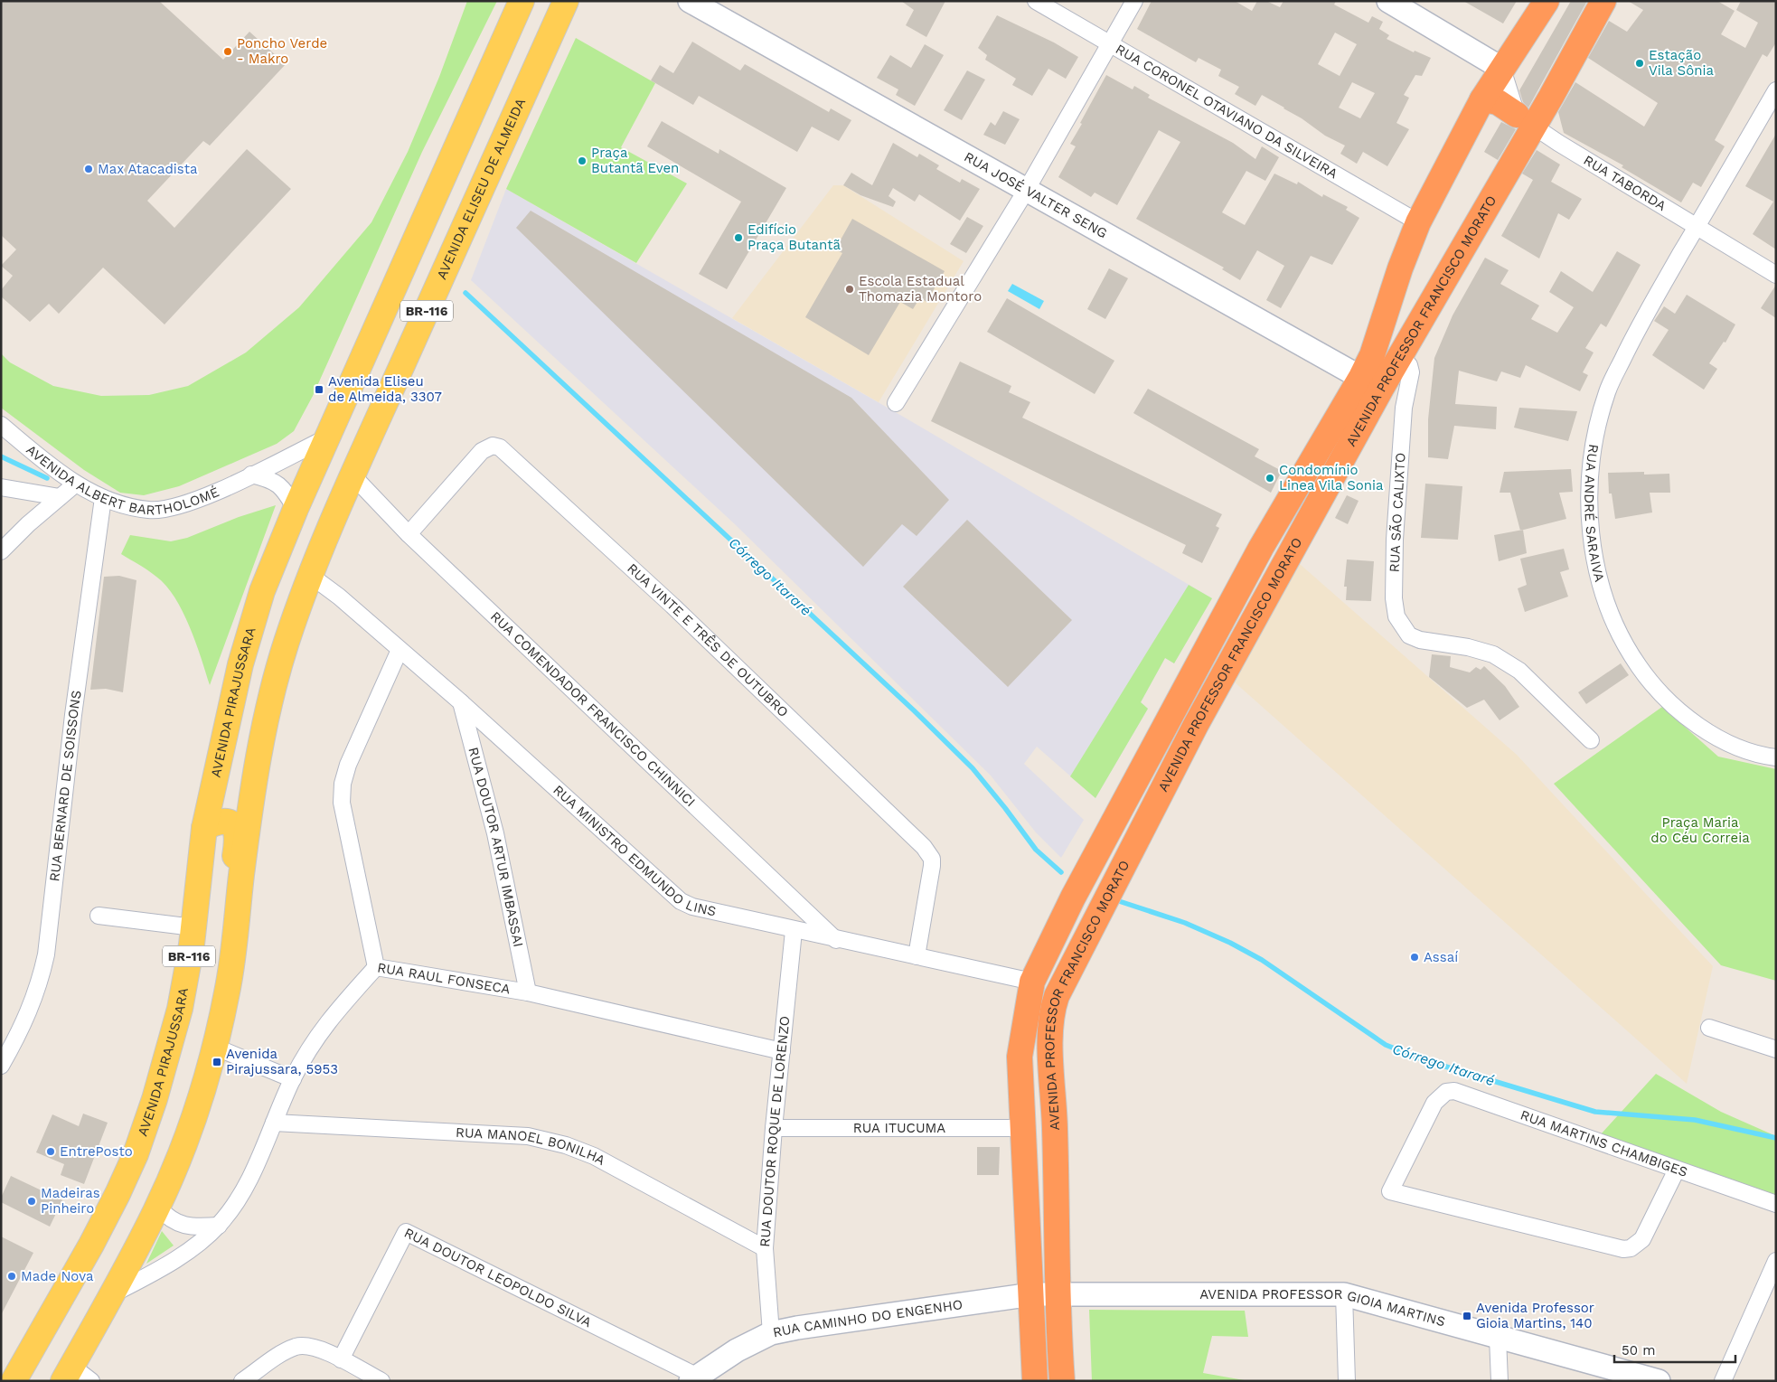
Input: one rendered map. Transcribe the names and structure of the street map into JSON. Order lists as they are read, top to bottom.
{
  "streets": {
    "highway": ["AVENIDA PROFESSOR FRANCISCO MORATO"],
    "main road": ["AVENIDA ELISEU DE ALMEIDA", "BR-116", "AVENIDA PIRAJUSSARA"],
    "street": [
      "RUA CORONEL OTAVIANO DA SILVEIRA",
      "RUA TABORDA",
      "RUA JOSÉ VALTER SENG",
      "AVENIDA ALBERT BARTHOLOMÉ",
      "RUA SÃO CALIXTO",
      "RUA ANDRÉ SARAIVA",
      "RUA VINTE E TRÊS DE OUTUBRO",
      "RUA COMENDADOR FRANCISCO CHINNICI",
      "RUA BERNARD DE SOISSONS",
      "RUA DOUTOR ARTUR IMBASSAI",
      "RUA MINISTRO EDMUNDO LINS",
      "RUA RAUL FONSECA",
      "RUA ITUCUMA",
      "RUA DOUTOR ROQUE DE LORENZO",
      "RUA MARTINS CHAMBIGES",
      "RUA MANOEL BONILHA",
      "RUA DOUTOR LEOPOLDO SILVA",
      "AVENIDA PROFESSOR GIOIA MARTINS",
      "RUA CAMINHO DO ENGENHO"
    ]
  },
  "crossings": [
    ["RUA CORONEL OTAVIANO DA SILVEIRA", "AVENIDA PROFESSOR FRANCISCO MORATO"],
    ["RUA TABORDA", "AVENIDA PROFESSOR FRANCISCO MORATO"],
    ["RUA TABORDA", "RUA ANDRÉ SARAIVA"],
    ["AVENIDA ELISEU DE ALMEIDA", "BR-116"],
    ["AVENIDA ELISEU DE ALMEIDA", "RUA COMENDADOR FRANCISCO CHINNICI"],
    ["AVENIDA ELISEU DE ALMEIDA", "RUA MINISTRO EDMUNDO LINS"],
    ["RUA JOSÉ VALTER SENG", "AVENIDA PROFESSOR FRANCISCO MORATO"],
    ["BR-116", "AVENIDA ALBERT BARTHOLOMÉ"],
    ["BR-116", "AVENIDA PIRAJUSSARA"],
    ["BR-116", "RUA MINISTRO EDMUNDO LINS"],
    ["AVENIDA PROFESSOR FRANCISCO MORATO", "RUA SÃO CALIXTO"],
    ["AVENIDA PROFESSOR FRANCISCO MORATO", "RUA MINISTRO EDMUNDO LINS"],
    ["AVENIDA PROFESSOR FRANCISCO MORATO", "RUA ITUCUMA"],
    ["AVENIDA PROFESSOR FRANCISCO MORATO", "AVENIDA PROFESSOR GIOIA MARTINS"],
    ["AVENIDA PROFESSOR FRANCISCO MORATO", "RUA CAMINHO DO ENGENHO"],
    ["AVENIDA ALBERT BARTHOLOMÉ", "RUA BERNARD DE SOISSONS"],
    ["RUA VINTE E TRÊS DE OUTUBRO", "RUA COMENDADOR FRANCISCO CHINNICI"],
    ["RUA VINTE E TRÊS DE OUTUBRO", "RUA MINISTRO EDMUNDO LINS"],
    ["RUA COMENDADOR FRANCISCO CHINNICI", "RUA MINISTRO EDMUNDO LINS"],
    ["RUA DOUTOR ARTUR IMBASSAI", "RUA MINISTRO EDMUNDO LINS"],
    ["RUA DOUTOR ARTUR IMBASSAI", "RUA RAUL FONSECA"],
    ["RUA MINISTRO EDMUNDO LINS", "RUA RAUL FONSECA"],
    ["RUA MINISTRO EDMUNDO LINS", "RUA DOUTOR ROQUE DE LORENZO"],
    ["RUA RAUL FONSECA", "RUA DOUTOR ROQUE DE LORENZO"],
    ["RUA ITUCUMA", "RUA DOUTOR ROQUE DE LORENZO"],
    ["RUA DOUTOR ROQUE DE LORENZO", "RUA MANOEL BONILHA"],
    ["RUA DOUTOR ROQUE DE LORENZO", "RUA CAMINHO DO ENGENHO"],
    ["RUA DOUTOR LEOPOLDO SILVA", "RUA CAMINHO DO ENGENHO"],
    ["AVENIDA PROFESSOR GIOIA MARTINS", "RUA CAMINHO DO ENGENHO"]
  ],
  "water": ["Córrego Itararé"],
  "parks": ["Praça Maria do Céu Correia"],
  "places": {
    "other": [
      "Poncho Verde - Makro",
      "Estação Vila Sônia",
      "Praça Butantã Even",
      "Max Atacadista",
      "Edifício Praça Butantã",
      "Escola Estadual Thomazia Montoro",
      "Condomínio Linea Vila Sonia",
      "Assaí",
      "EntrePosto",
      "Madeiras Pinheiro",
      "Made Nova"
    ],
    "transit": ["Avenida Eliseu de Almeida, 3307", "Avenida Pirajussara, 5953", "Avenida Professor Gioia Martins, 140"]
  },
  "scale_bar": "50 m"
}
